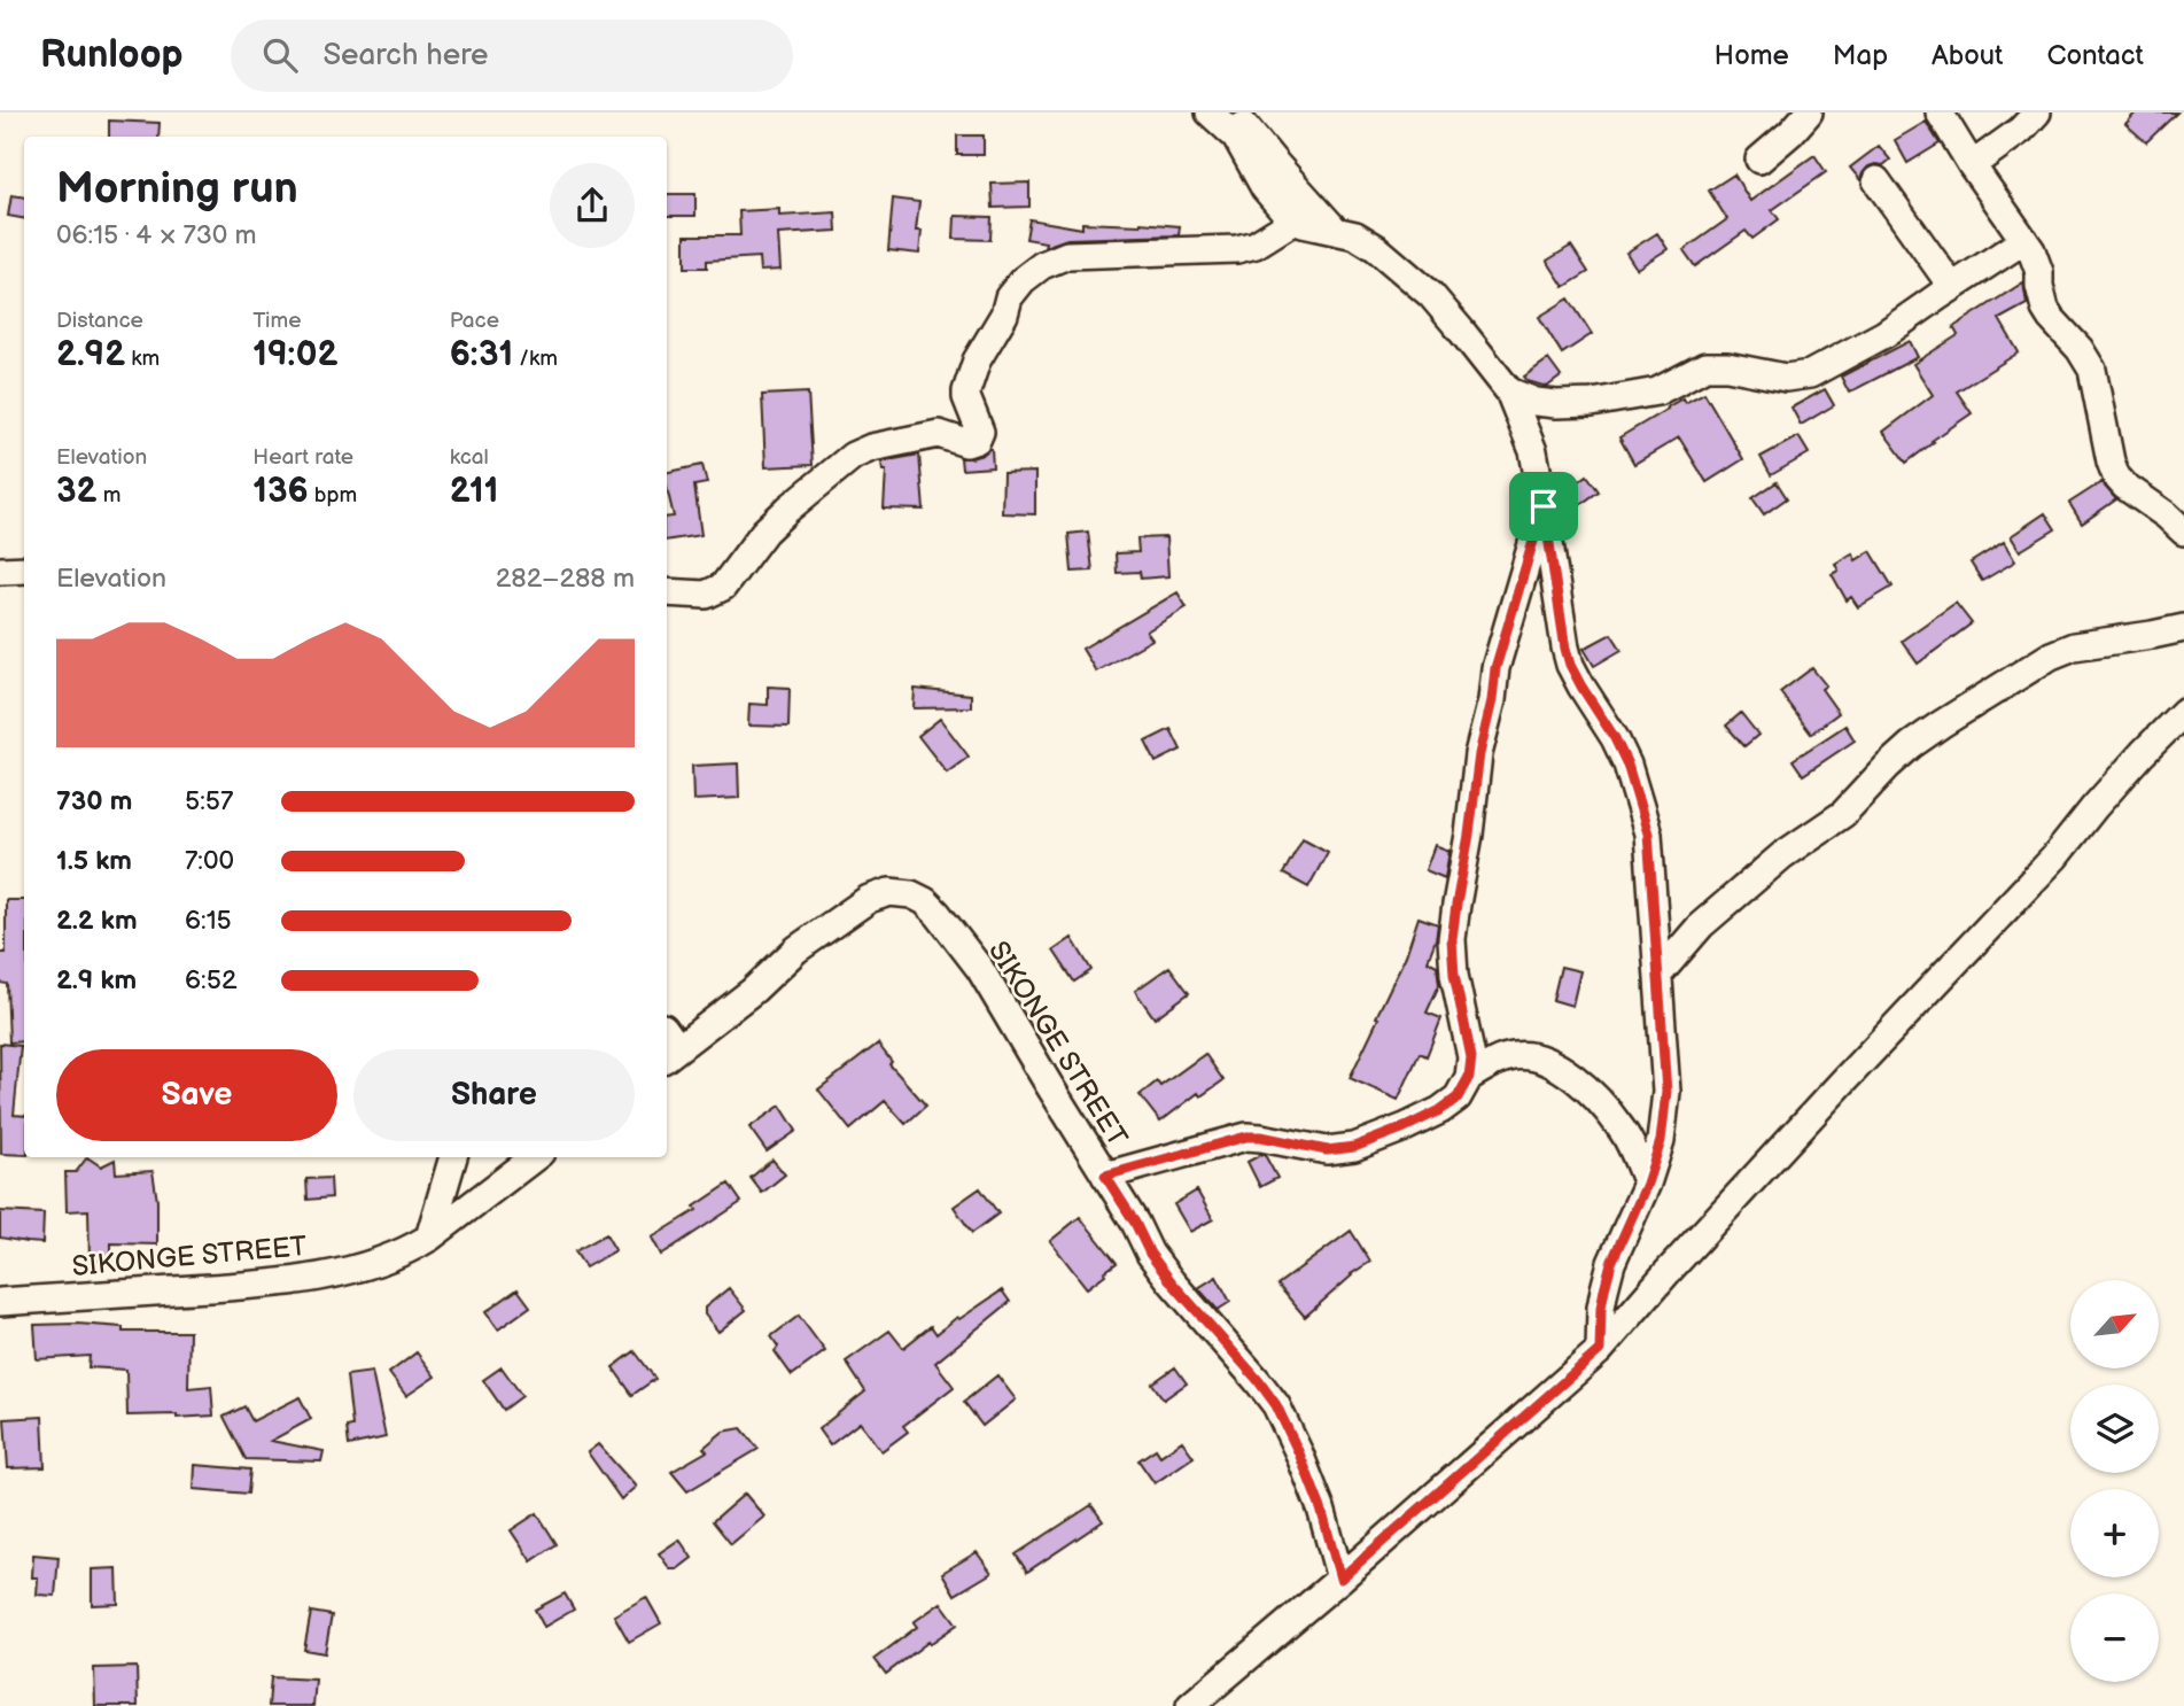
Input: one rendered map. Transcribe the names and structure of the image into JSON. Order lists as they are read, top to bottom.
{
  "streets": {
    "street": ["SIKONGE STREET"]
  },
  "north": "top right",
  "page": {
    "header": "Runloop",
    "search": "Search here",
    "nav": [
      "Home",
      "Map",
      "About",
      "Contact"
    ],
    "heading": ["Morning run", "06:15 · 4 × 730 m"],
    "stats": [
      ["Distance", "2.92 km"],
      ["Time", "19:02"],
      ["Pace", "6:31 /km"],
      ["Elevation", "32 m"],
      ["Heart rate", "136 bpm"],
      ["kcal", "211"]
    ],
    "chart": ["Elevation", "282–288 m"],
    "list": [
      {
        "name": "730 m",
        "note": "5:57"
      },
      {
        "name": "1.5 km",
        "note": "7:00"
      },
      {
        "name": "2.2 km",
        "note": "6:15"
      },
      {
        "name": "2.9 km",
        "note": "6:52"
      }
    ],
    "buttons": ["Save", "Share"],
    "map_buttons": ["+", "−"]
  }
}
